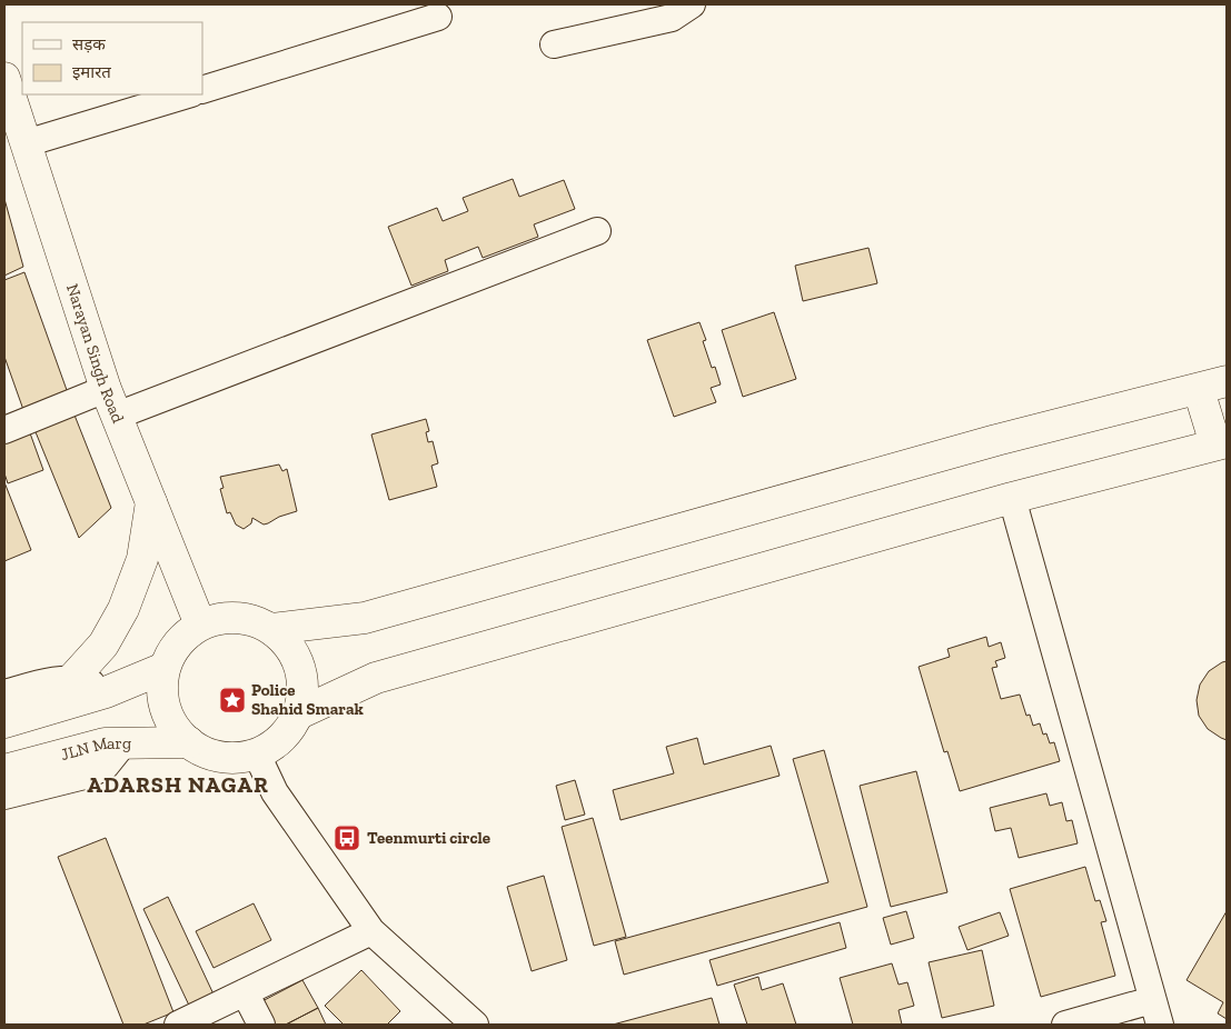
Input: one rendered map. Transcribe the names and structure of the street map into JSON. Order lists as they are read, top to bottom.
{
  "streets": {
    "main road": ["Narayan Singh Road", "JLN Marg"]
  },
  "crossings": [
    ["Narayan Singh Road", "JLN Marg"]
  ],
  "districts": ["ADARSH NAGAR"],
  "places": {
    "place": ["Police Shahid Smarak"],
    "bus stop": ["Teenmurti circle"]
  },
  "legend": ["सड़क", "इमारत"]
}
